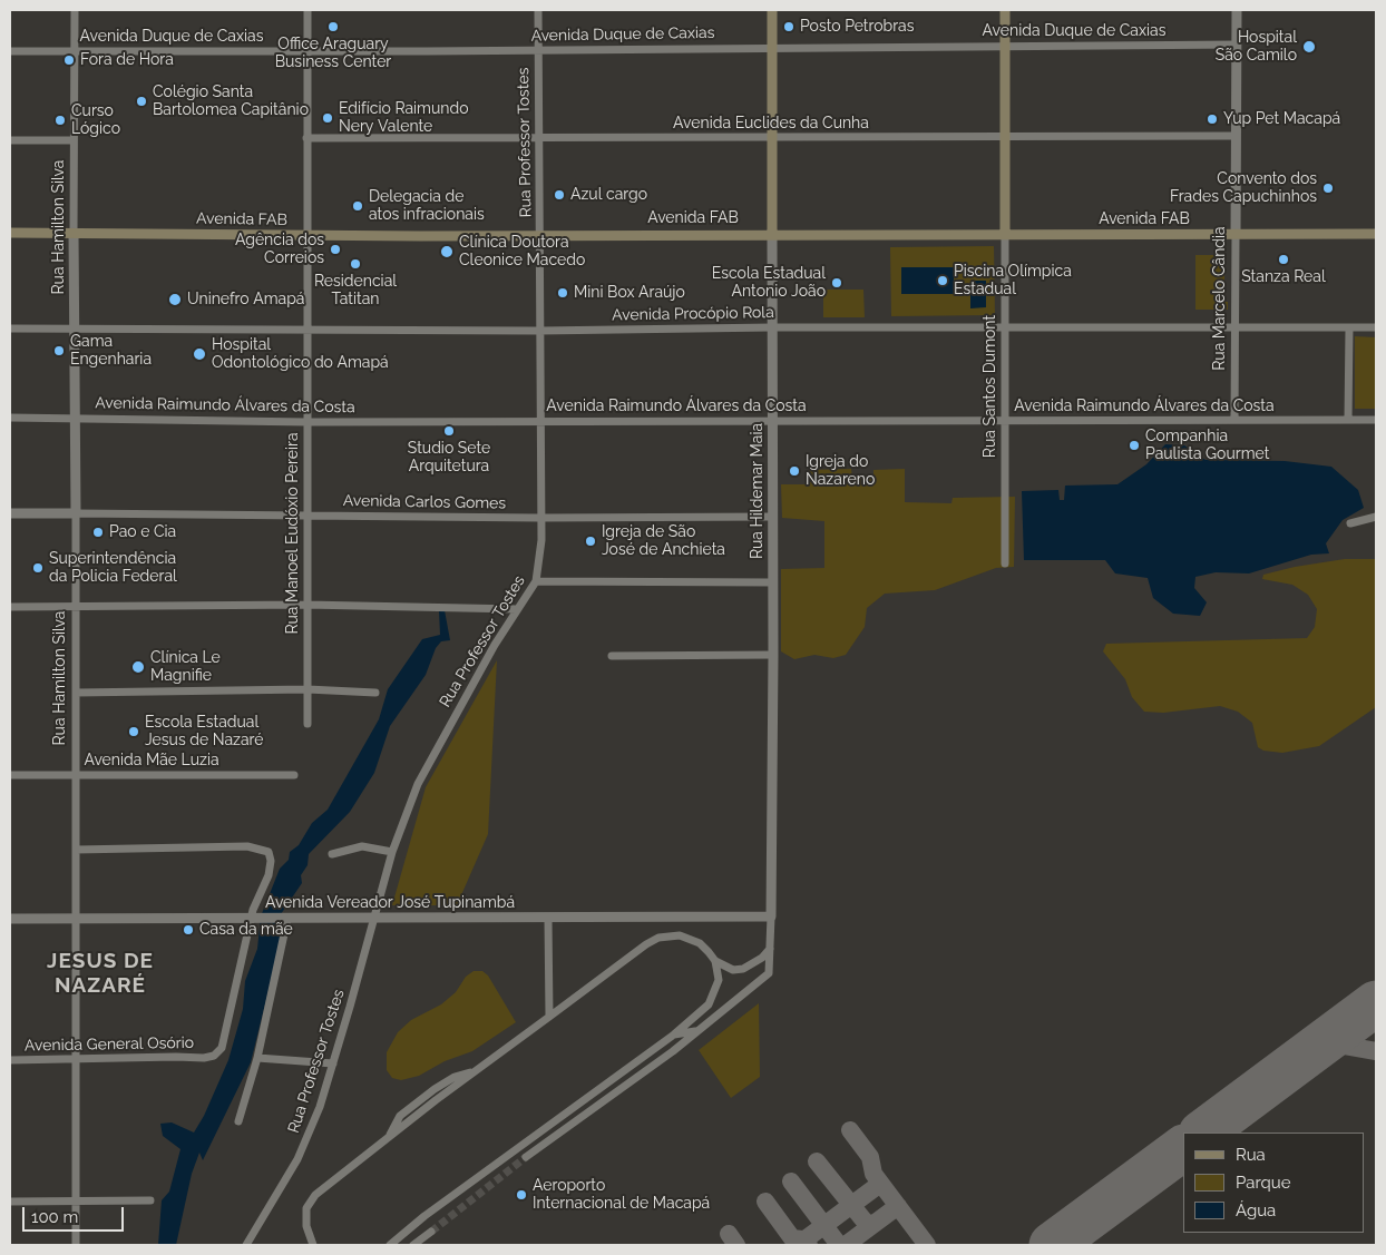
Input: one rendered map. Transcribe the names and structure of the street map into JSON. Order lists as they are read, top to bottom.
{
  "streets": {
    "main road": ["Avenida FAB", "Rua Santos Dumont", "Rua Hildemar Maia"],
    "street": [
      "Avenida Duque de Caxias",
      "Avenida Euclides da Cunha",
      "Rua Professor Tostes",
      "Rua Hamilton Silva",
      "Rua Marcelo Cândia",
      "Avenida Procópio Rola",
      "Avenida Raimundo Álvares da Costa",
      "Avenida Carlos Gomes",
      "Rua Manoel Eudóxio Pereira",
      "Avenida Mãe Luzia",
      "Avenida Vereador José Tupinambá",
      "Avenida General Osório"
    ]
  },
  "crossings": [
    ["Avenida Duque de Caxias", "Rua Professor Tostes"],
    ["Avenida Duque de Caxias", "Rua Hamilton Silva"],
    ["Avenida Duque de Caxias", "Rua Marcelo Cândia"],
    ["Avenida Duque de Caxias", "Rua Santos Dumont"],
    ["Avenida Duque de Caxias", "Rua Hildemar Maia"],
    ["Avenida Duque de Caxias", "Rua Manoel Eudóxio Pereira"],
    ["Avenida Euclides da Cunha", "Rua Professor Tostes"],
    ["Avenida Euclides da Cunha", "Rua Marcelo Cândia"],
    ["Avenida Euclides da Cunha", "Rua Santos Dumont"],
    ["Avenida Euclides da Cunha", "Rua Hildemar Maia"],
    ["Avenida Euclides da Cunha", "Rua Manoel Eudóxio Pereira"],
    ["Rua Professor Tostes", "Avenida FAB"],
    ["Rua Professor Tostes", "Avenida Procópio Rola"],
    ["Rua Professor Tostes", "Avenida Raimundo Álvares da Costa"],
    ["Rua Professor Tostes", "Avenida Carlos Gomes"],
    ["Rua Professor Tostes", "Avenida Vereador José Tupinambá"],
    ["Avenida FAB", "Rua Hamilton Silva"],
    ["Avenida FAB", "Rua Marcelo Cândia"],
    ["Avenida FAB", "Rua Santos Dumont"],
    ["Avenida FAB", "Rua Hildemar Maia"],
    ["Avenida FAB", "Rua Manoel Eudóxio Pereira"],
    ["Rua Hamilton Silva", "Avenida Procópio Rola"],
    ["Rua Hamilton Silva", "Avenida Raimundo Álvares da Costa"],
    ["Rua Hamilton Silva", "Avenida Carlos Gomes"],
    ["Rua Hamilton Silva", "Avenida Mãe Luzia"],
    ["Rua Hamilton Silva", "Avenida Vereador José Tupinambá"],
    ["Rua Hamilton Silva", "Avenida General Osório"],
    ["Rua Marcelo Cândia", "Avenida Procópio Rola"],
    ["Rua Marcelo Cândia", "Avenida Raimundo Álvares da Costa"],
    ["Avenida Procópio Rola", "Rua Santos Dumont"],
    ["Avenida Procópio Rola", "Rua Hildemar Maia"],
    ["Avenida Procópio Rola", "Rua Manoel Eudóxio Pereira"],
    ["Rua Santos Dumont", "Avenida Raimundo Álvares da Costa"],
    ["Avenida Raimundo Álvares da Costa", "Rua Hildemar Maia"],
    ["Avenida Raimundo Álvares da Costa", "Rua Manoel Eudóxio Pereira"],
    ["Rua Hildemar Maia", "Avenida Carlos Gomes"],
    ["Rua Hildemar Maia", "Avenida Vereador José Tupinambá"],
    ["Avenida Carlos Gomes", "Rua Manoel Eudóxio Pereira"],
    ["Avenida Vereador José Tupinambá", "Avenida General Osório"]
  ],
  "districts": ["JESUS DE NAZARÉ"],
  "places": [
    "Office Araguary Business Center",
    "Posto Petrobras",
    "Hospital São Camilo",
    "Fora de Hora",
    "Colégio Santa Bartolomea Capitânio",
    "Edifício Raimundo Nery Valente",
    "Yup Pet Macapá",
    "Curso Lógico",
    "Convento dos Frades Capuchinhos",
    "Azul cargo",
    "Delegacia de atos infracionais",
    "Agência dos Correios",
    "Clínica Doutora Cleonice Macedo",
    "Stanza Real",
    "Residencial Tatitan",
    "Piscina Olímpica Estadual",
    "Escola Estadual Antonio João",
    "Mini Box Araújo",
    "Uninefro Amapá",
    "Gama Engenharia",
    "Hospital Odontológico do Amapá",
    "Studio Sete Arquitetura",
    "Companhia Paulista Gourmet",
    "Igreja do Nazareno",
    "Pao e Cia",
    "Igreja de São José de Anchieta",
    "Superintendência da Policia Federal",
    "Clínica Le Magnifie",
    "Escola Estadual Jesus de Nazaré",
    "Casa da mãe",
    "Aeroporto Internacional de Macapá"
  ],
  "legend": ["Rua", "Parque", "Água"],
  "scale_bar": "100 m"
}
